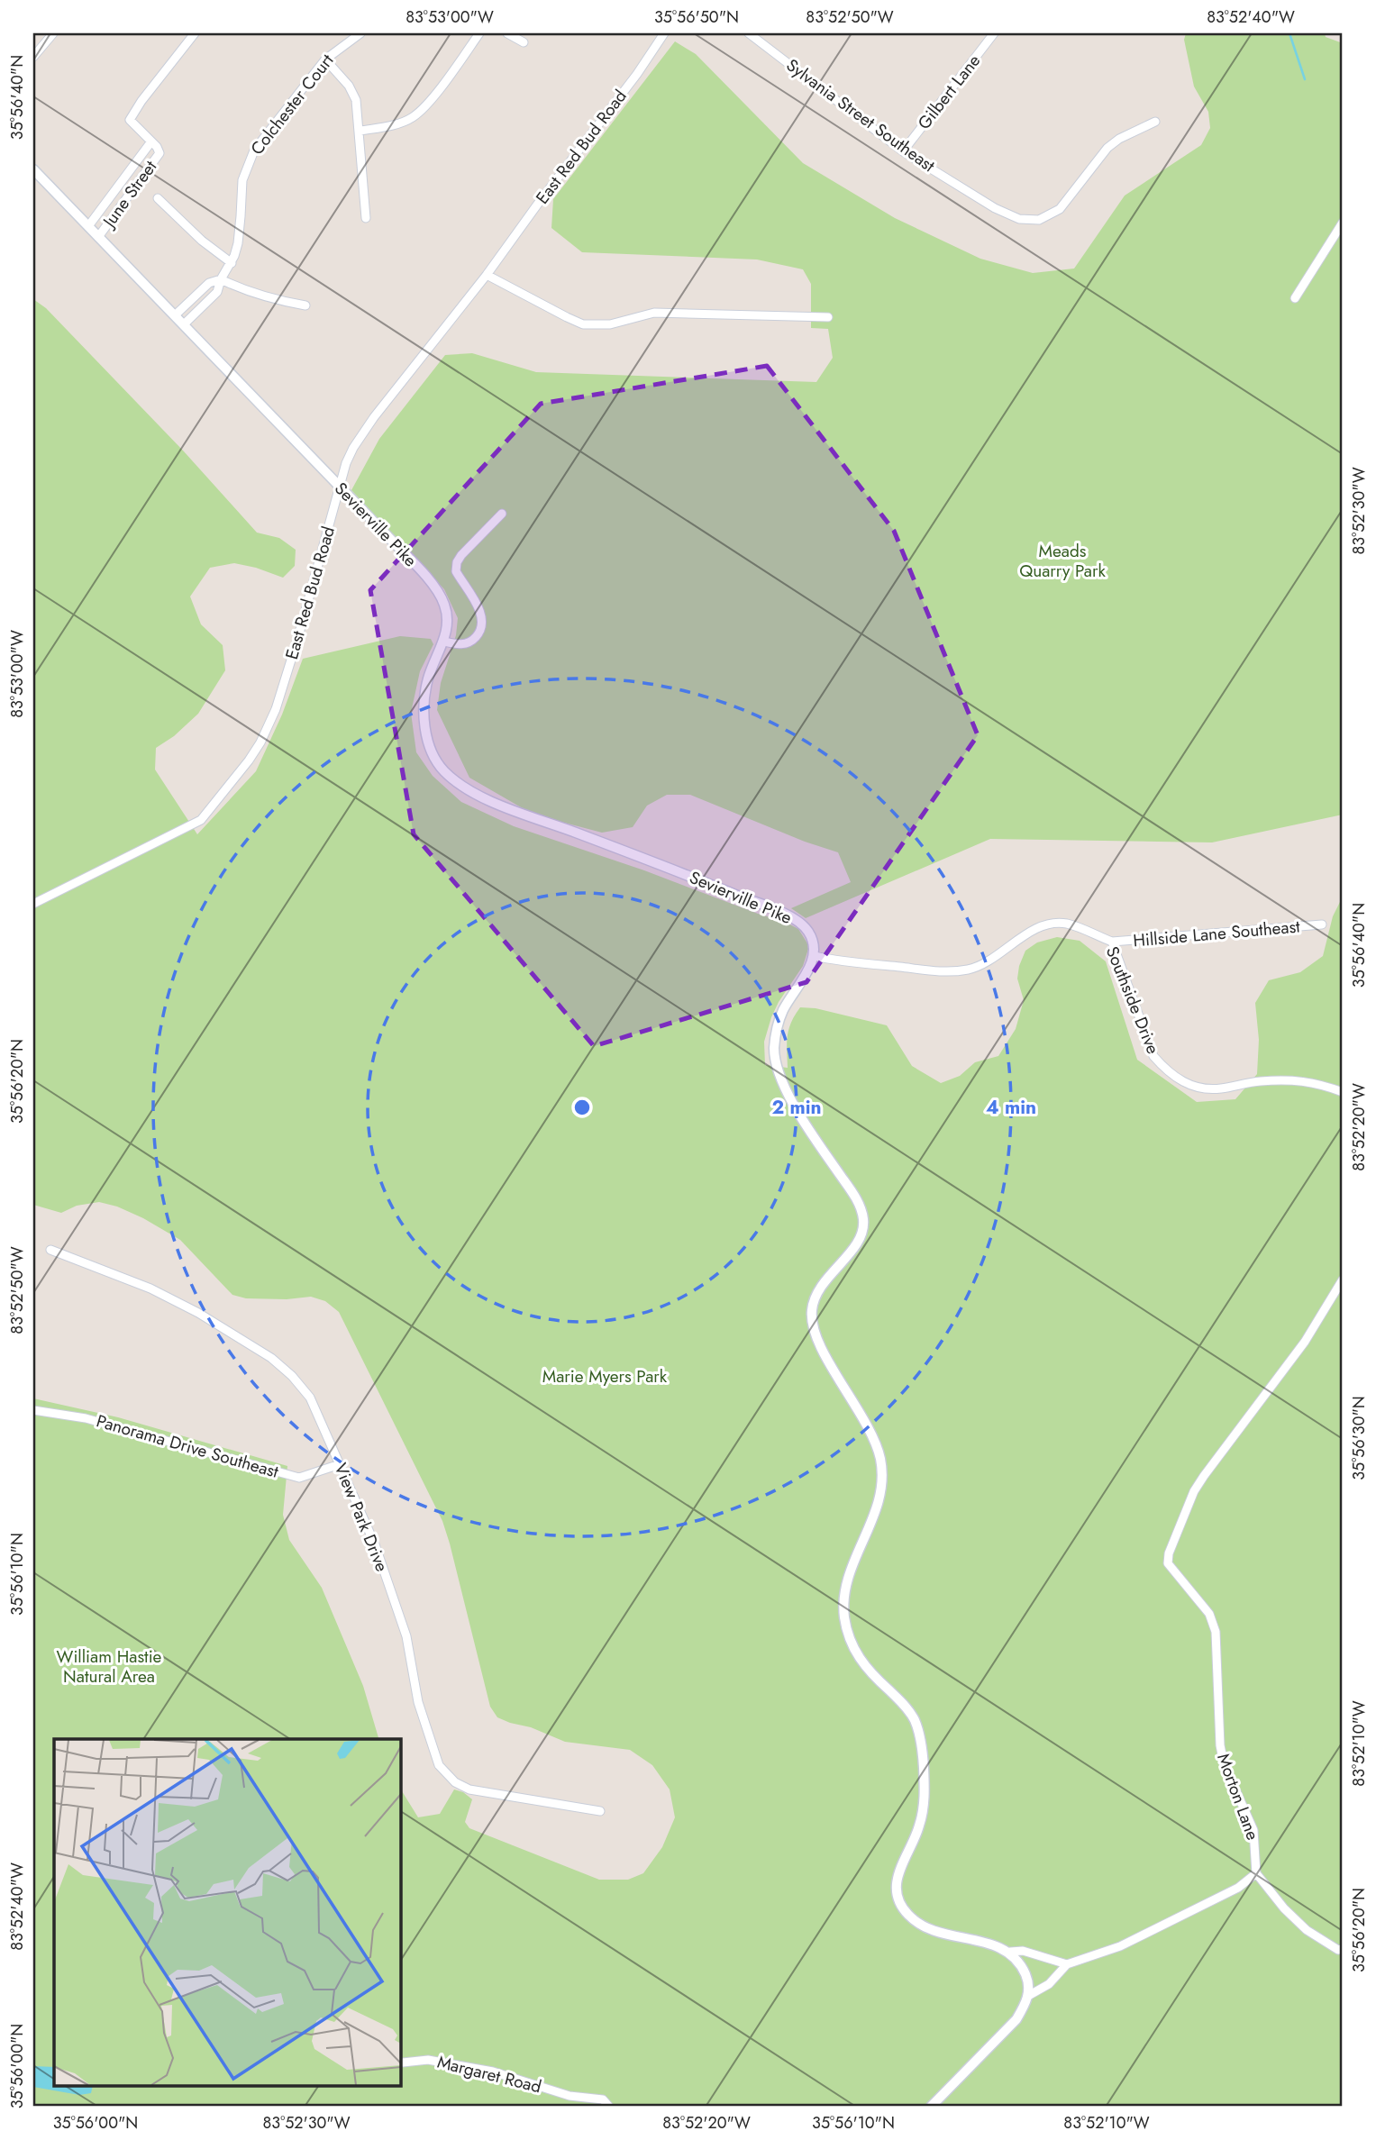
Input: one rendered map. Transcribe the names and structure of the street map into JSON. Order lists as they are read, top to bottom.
{
  "streets": {
    "street": [
      "Gilbert Lane",
      "Colchester Court",
      "Sylvania Street Southeast",
      "East Red Bud Road",
      "June Street",
      "Sevierville Pike",
      "Hillside Lane Southeast",
      "Southside Drive",
      "Panorama Drive Southeast",
      "View Park Drive",
      "Morton Lane",
      "Margaret Road"
    ]
  },
  "crossings": [
    ["Gilbert Lane", "Sylvania Street Southeast"],
    ["Colchester Court", "Sevierville Pike"],
    ["East Red Bud Road", "Sevierville Pike"],
    ["June Street", "Sevierville Pike"],
    ["Sevierville Pike", "Southside Drive"],
    ["Hillside Lane Southeast", "Southside Drive"],
    ["Panorama Drive Southeast", "View Park Drive"]
  ],
  "parks": ["Meads Quarry Park", "Marie Myers Park", "William Hastie Natural Area"],
  "coordinates": [
    "83°53'00\"W",
    "35°56'50\"N",
    "83°52'50\"W",
    "83°52'40\"W",
    "35°56'40\"N",
    "83°52'30\"W",
    "35°56'20\"N",
    "83°52'20\"W",
    "35°56'30\"N",
    "35°56'10\"N",
    "83°52'10\"W",
    "35°56'00\"N"
  ],
  "rings": ["2 min", "4 min"]
}
